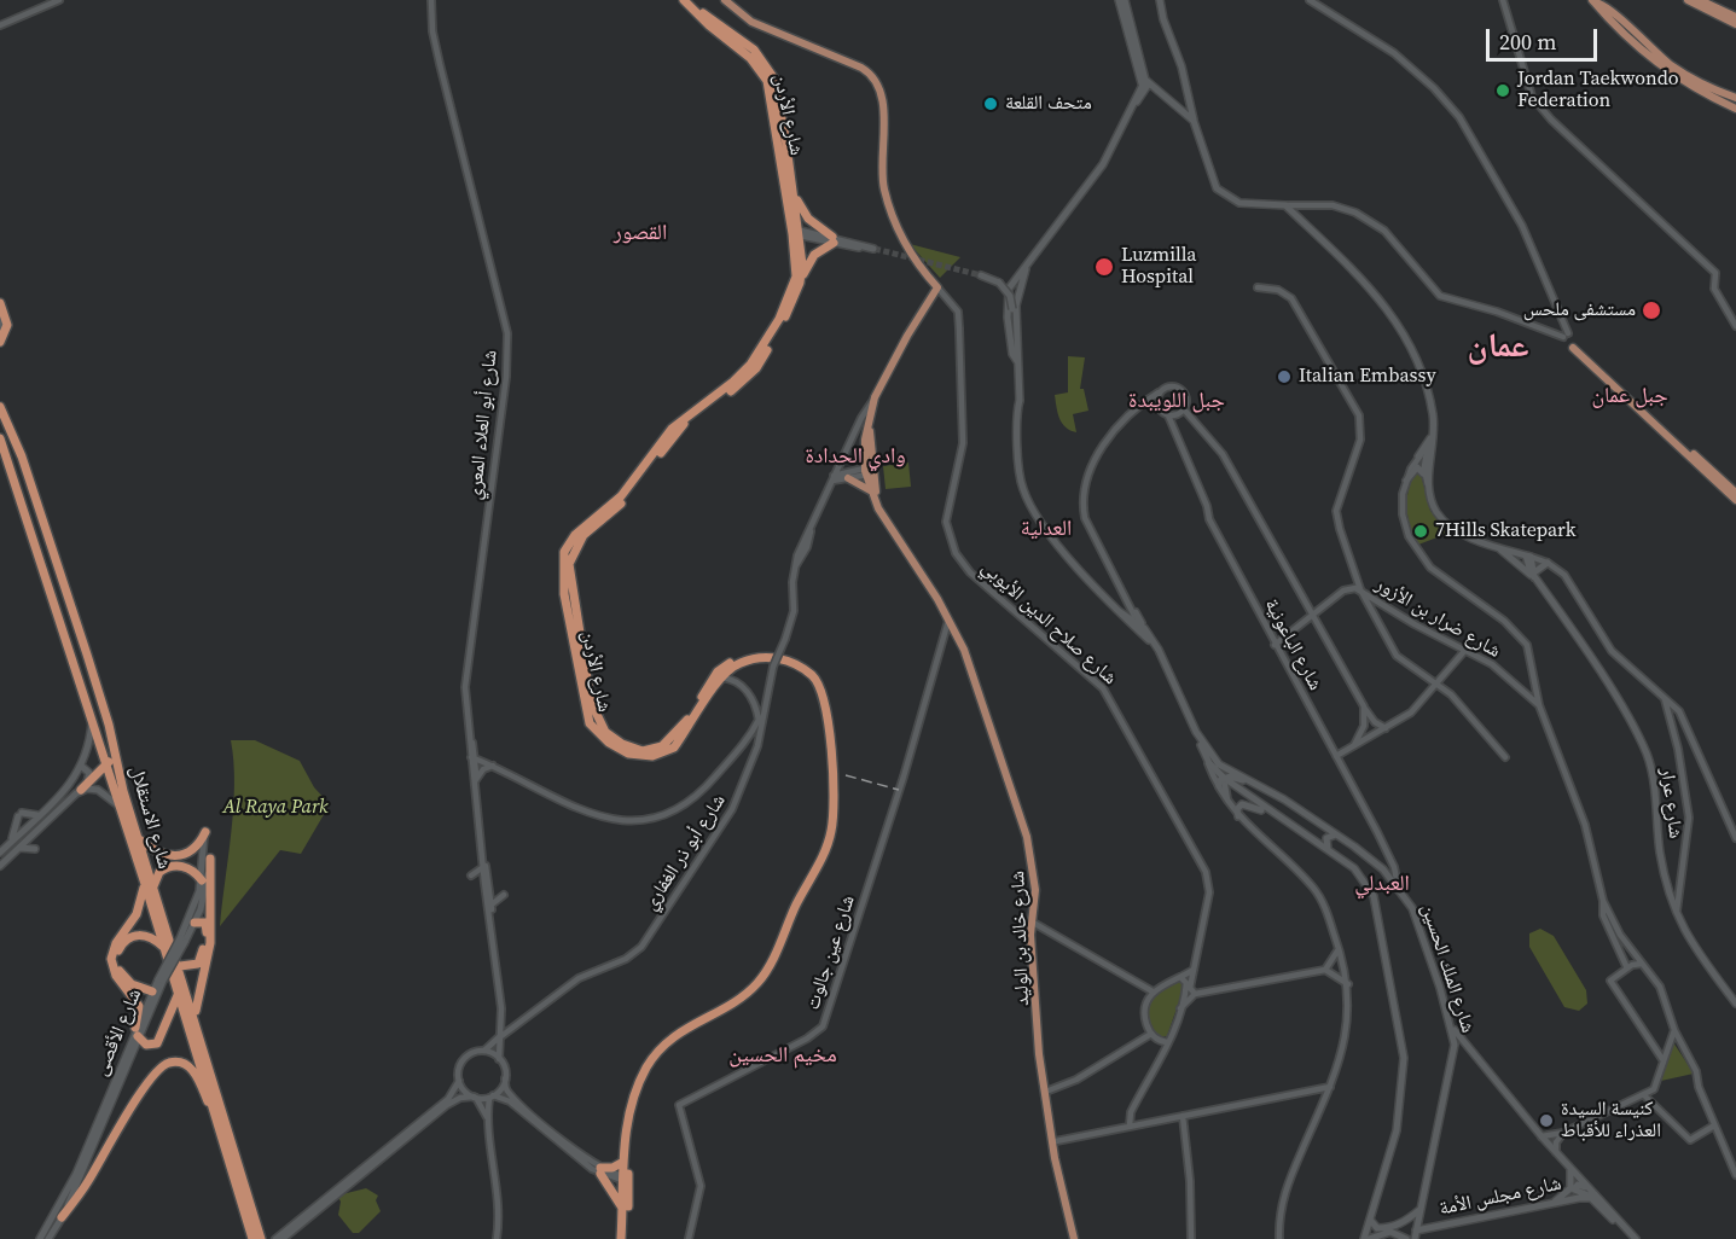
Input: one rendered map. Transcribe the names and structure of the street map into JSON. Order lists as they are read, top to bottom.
{
  "streets": {
    "highway": ["شارع الأردن", "شارع الاستقلال"],
    "main road": [
      "شارع عرار",
      "شارع خالد بن الوليد",
      "شارع الملك الحسين",
      "شارع الأقصى",
      "شارع مجلس الأمة"
    ],
    "street": [
      "شارع أبو العلاء المعري",
      "شارع ضرار بن الأزور",
      "شارع صلاح الدين الأيوبي",
      "شارع الباعونية",
      "شارع أبو ذر الغفاري",
      "شارع عين جالوت"
    ]
  },
  "crossings": [
    ["شارع أبو العلاء المعري", "شارع أبو ذر الغفاري"],
    ["شارع صلاح الدين الأيوبي", "شارع خالد بن الوليد"],
    ["شارع الباعونية", "شارع الملك الحسين"],
    ["شارع أبو ذر الغفاري", "شارع خالد بن الوليد"],
    ["شارع خالد بن الوليد", "شارع عين جالوت"],
    ["شارع الملك الحسين", "شارع مجلس الأمة"]
  ],
  "districts": [
    "القصور",
    "عمان",
    "جبل عمان",
    "جبل اللويبدة",
    "وادي الحدادة",
    "العدلية",
    "العبدلي",
    "مخيم الحسين"
  ],
  "parks": ["Al Raya Park"],
  "places": [
    "Jordan Taekwondo Federation",
    "متحف القلعة",
    "Luzmilla Hospital",
    "مستشفى ملحس",
    "Italian Embassy",
    "7Hills Skatepark",
    "كنيسة السيدة العذراء للأقباط"
  ],
  "scale_bar": "200 m"
}
